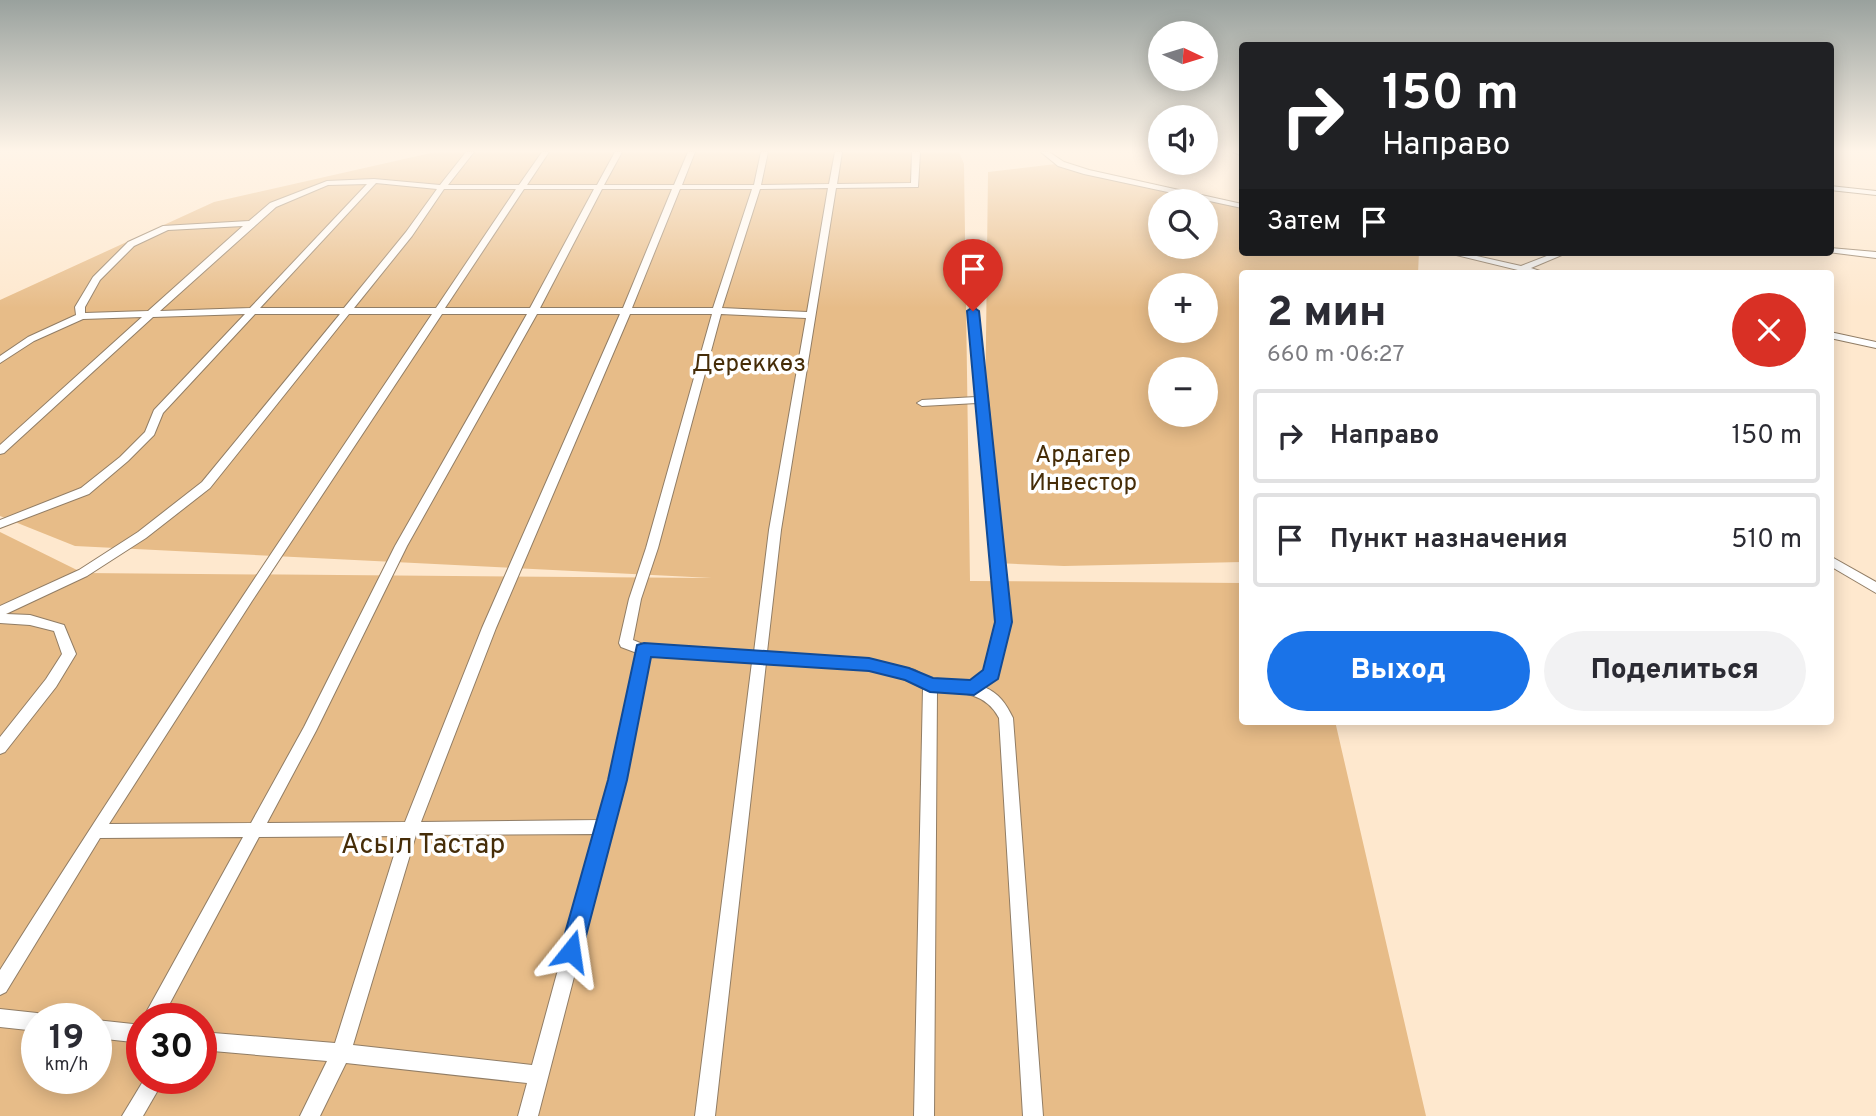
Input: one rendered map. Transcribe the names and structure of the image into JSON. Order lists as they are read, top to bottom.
{
  "parks": ["Дереккөз", "Ардагер Инвестор", "Асыл Тастар"],
  "north": "right",
  "page": {
    "map_buttons": ["+", "−"],
    "turn": ["150 m", "Направо"],
    "then": "Затем",
    "heading": ["2 мин", "660 m · 06:27"],
    "list": [
      {
        "name": "Направо",
        "value": "150 m"
      },
      {
        "name": "Пункт назначения",
        "value": "510 m"
      }
    ],
    "buttons": ["Выход", "Поделиться"],
    "speed": "19 km/h",
    "limit": "30"
  }
}
